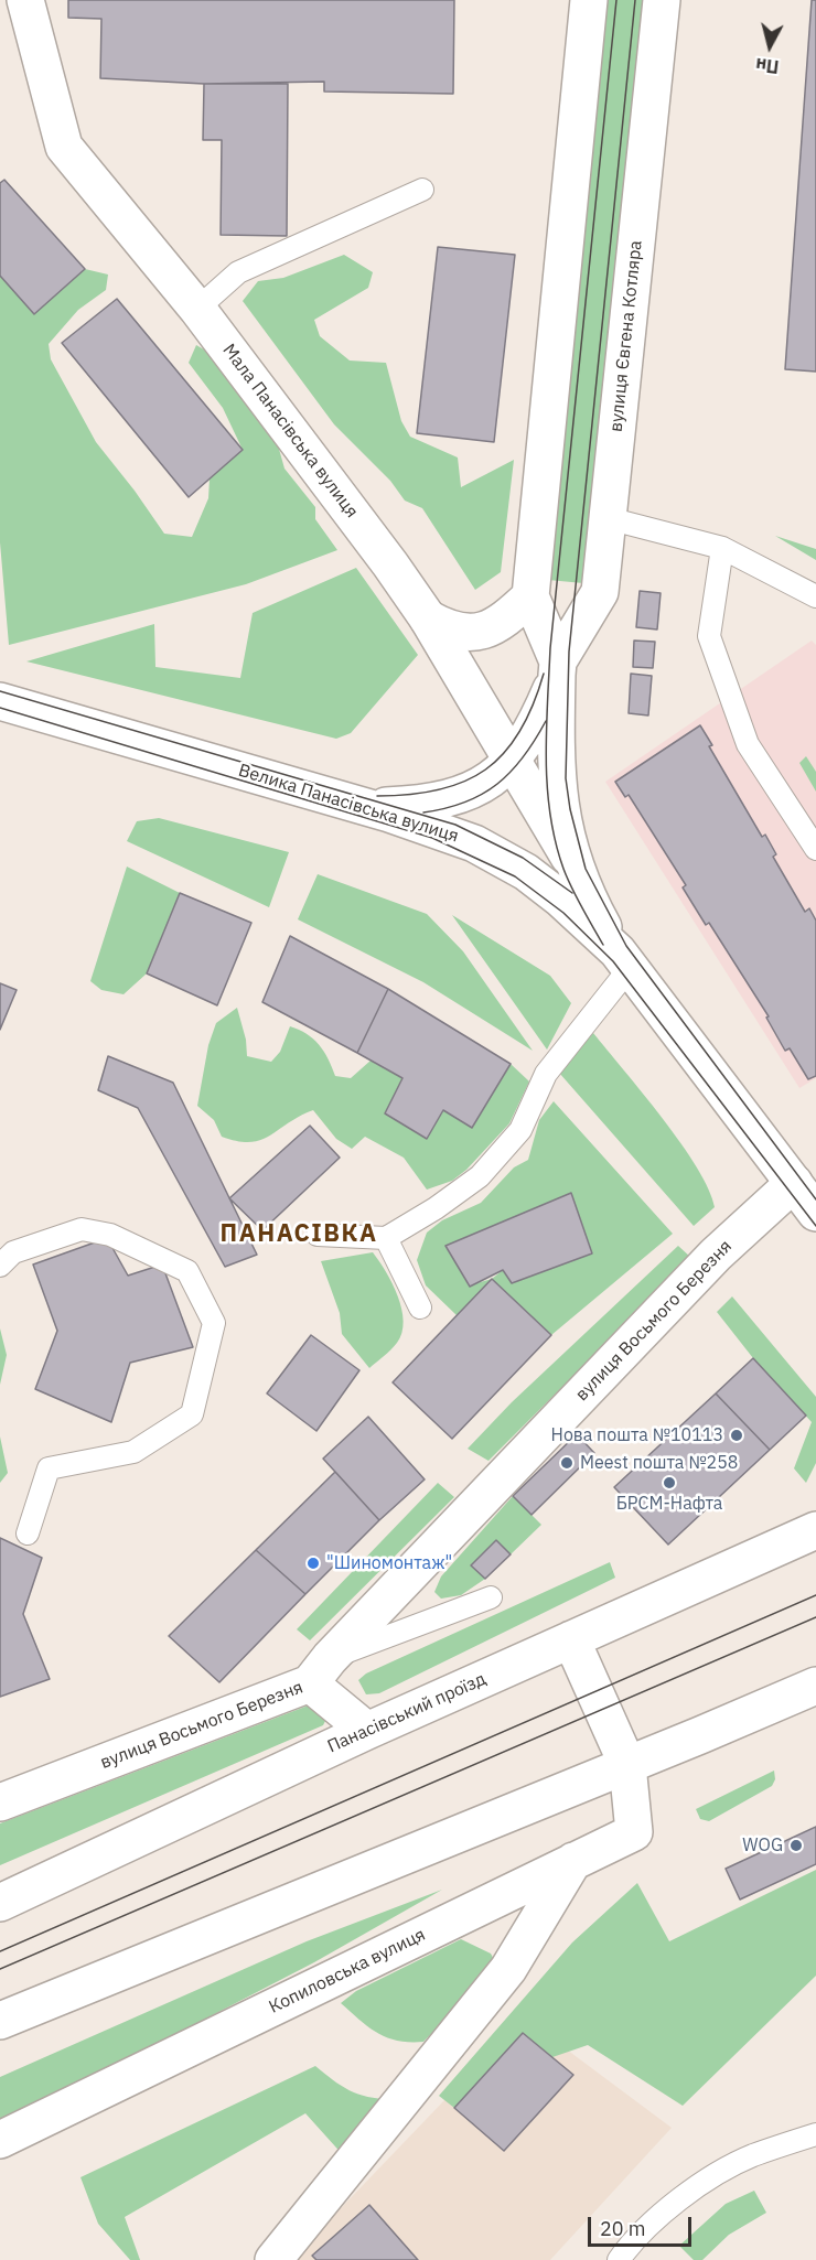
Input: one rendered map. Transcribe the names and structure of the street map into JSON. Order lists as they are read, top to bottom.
{
  "streets": {
    "main road": [
      "вулиця Євгена Котляра",
      "Мала Панасівська вулиця",
      "Велика Панасівська вулиця",
      "вулиця Восьмого Березня",
      "Панасівський проїзд",
      "Копиловська вулиця"
    ]
  },
  "crossings": [
    ["вулиця Євгена Котляра", "Мала Панасівська вулиця"],
    ["вулиця Євгена Котляра", "Велика Панасівська вулиця"],
    ["Велика Панасівська вулиця", "вулиця Восьмого Березня"]
  ],
  "districts": ["ПАНАСІВКА"],
  "places": [
    "Нова пошта №10113",
    "Meest пошта №258",
    "БРСМ-Нафта",
    "\"Шиномонтаж\"",
    "WOG"
  ],
  "scale_bar": "20 m",
  "north": "bottom"
}
